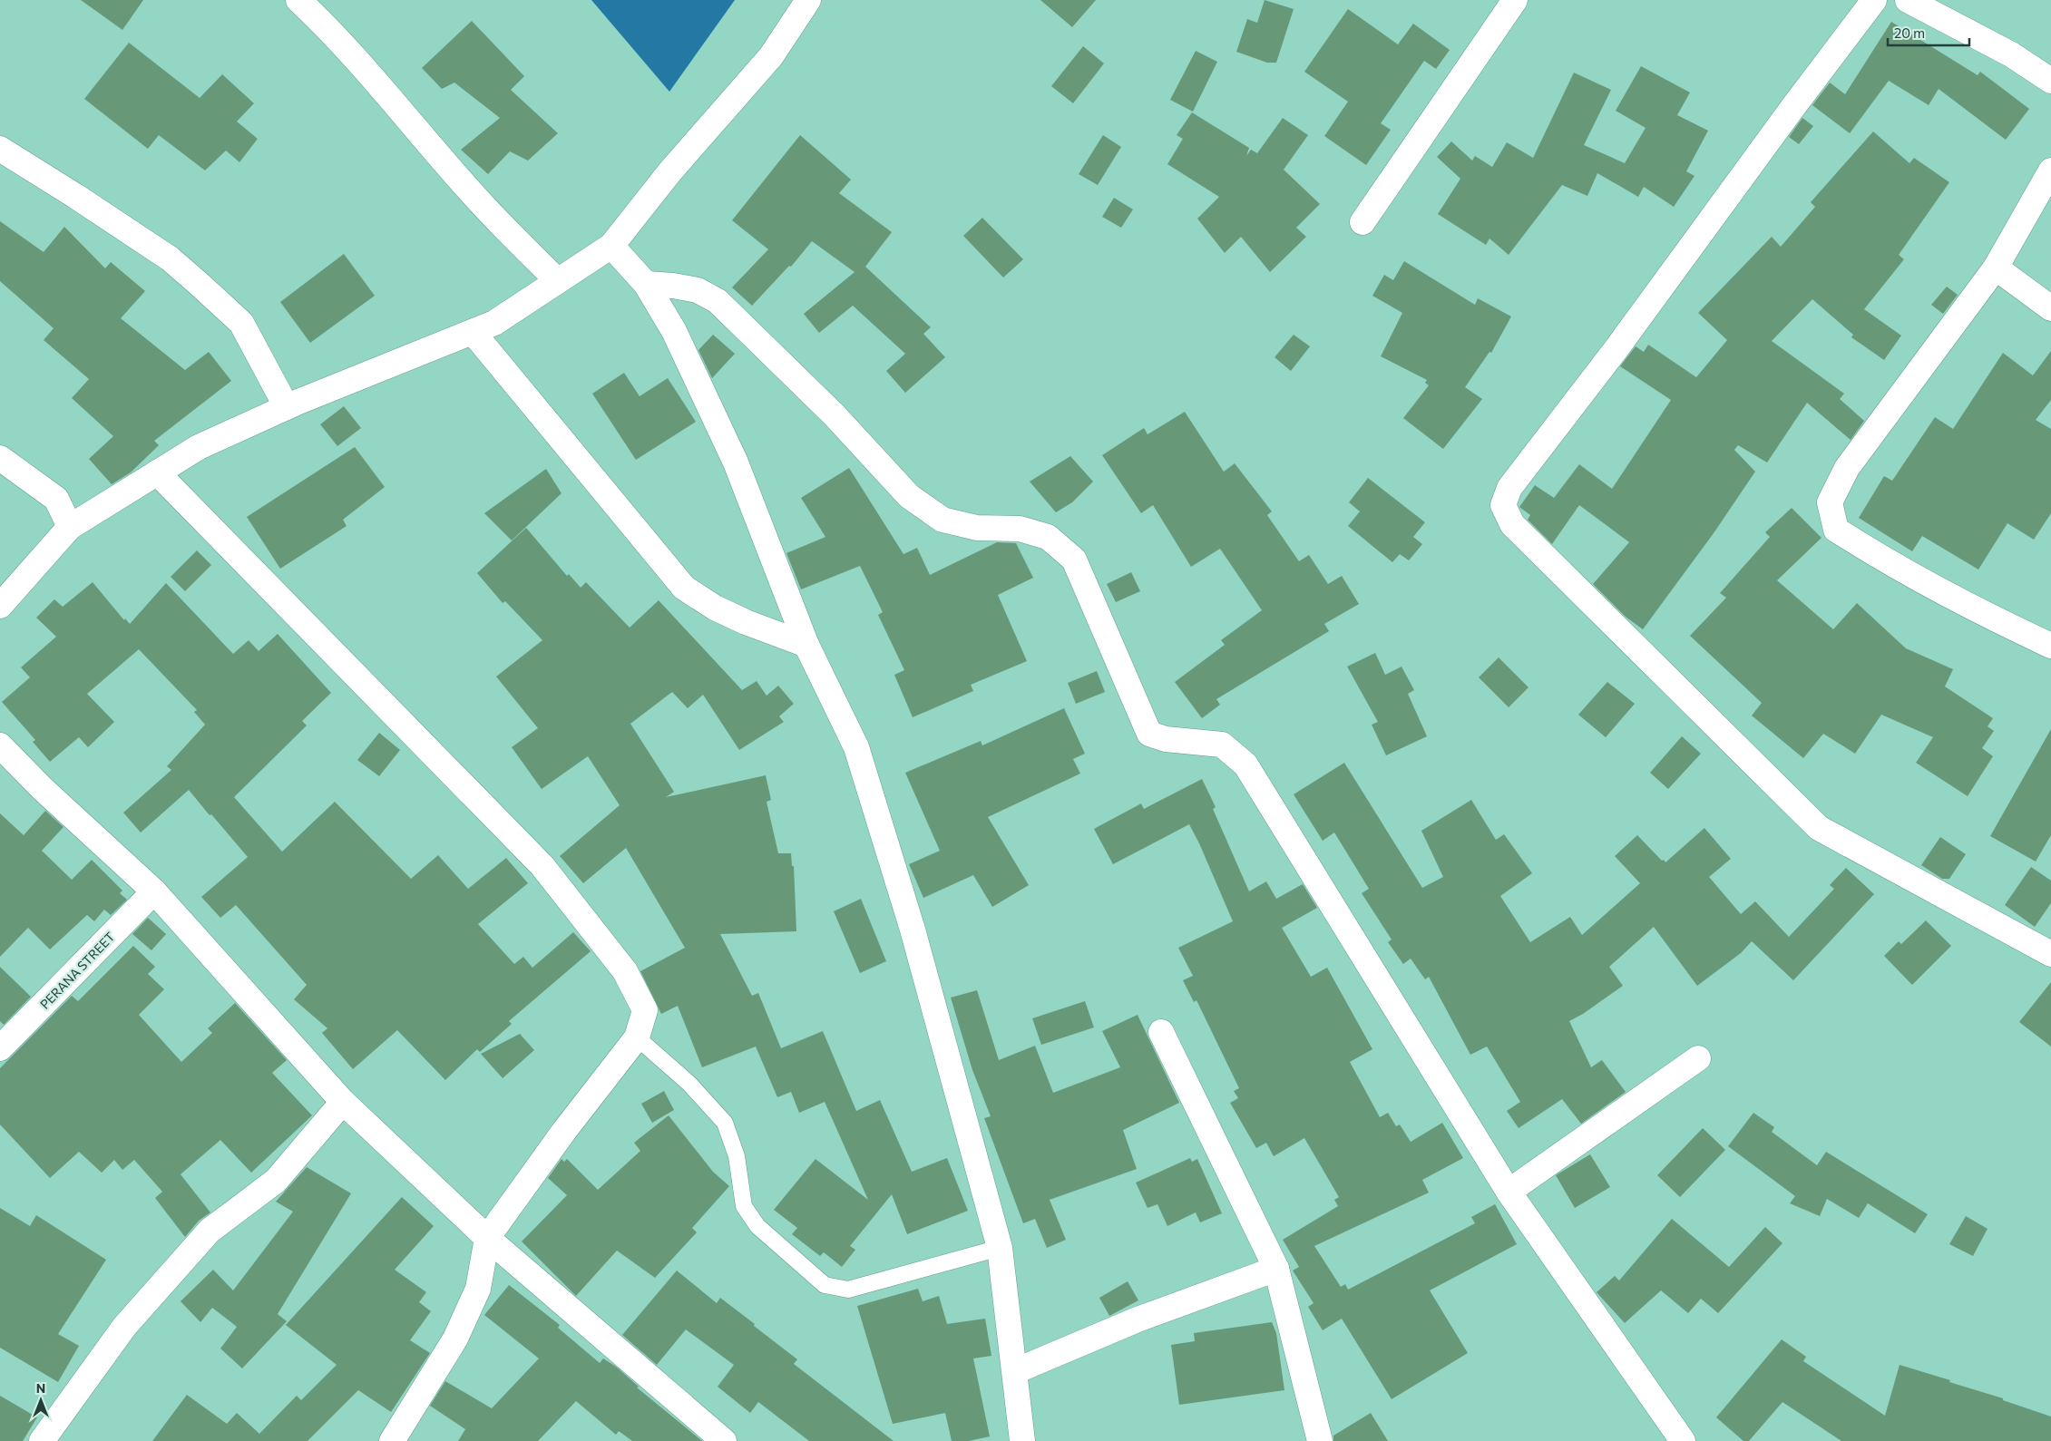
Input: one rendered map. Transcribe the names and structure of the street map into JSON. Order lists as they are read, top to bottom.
{
  "streets": {
    "street": ["PERANA STREET"]
  },
  "scale_bar": "20 m",
  "north": "top"
}
